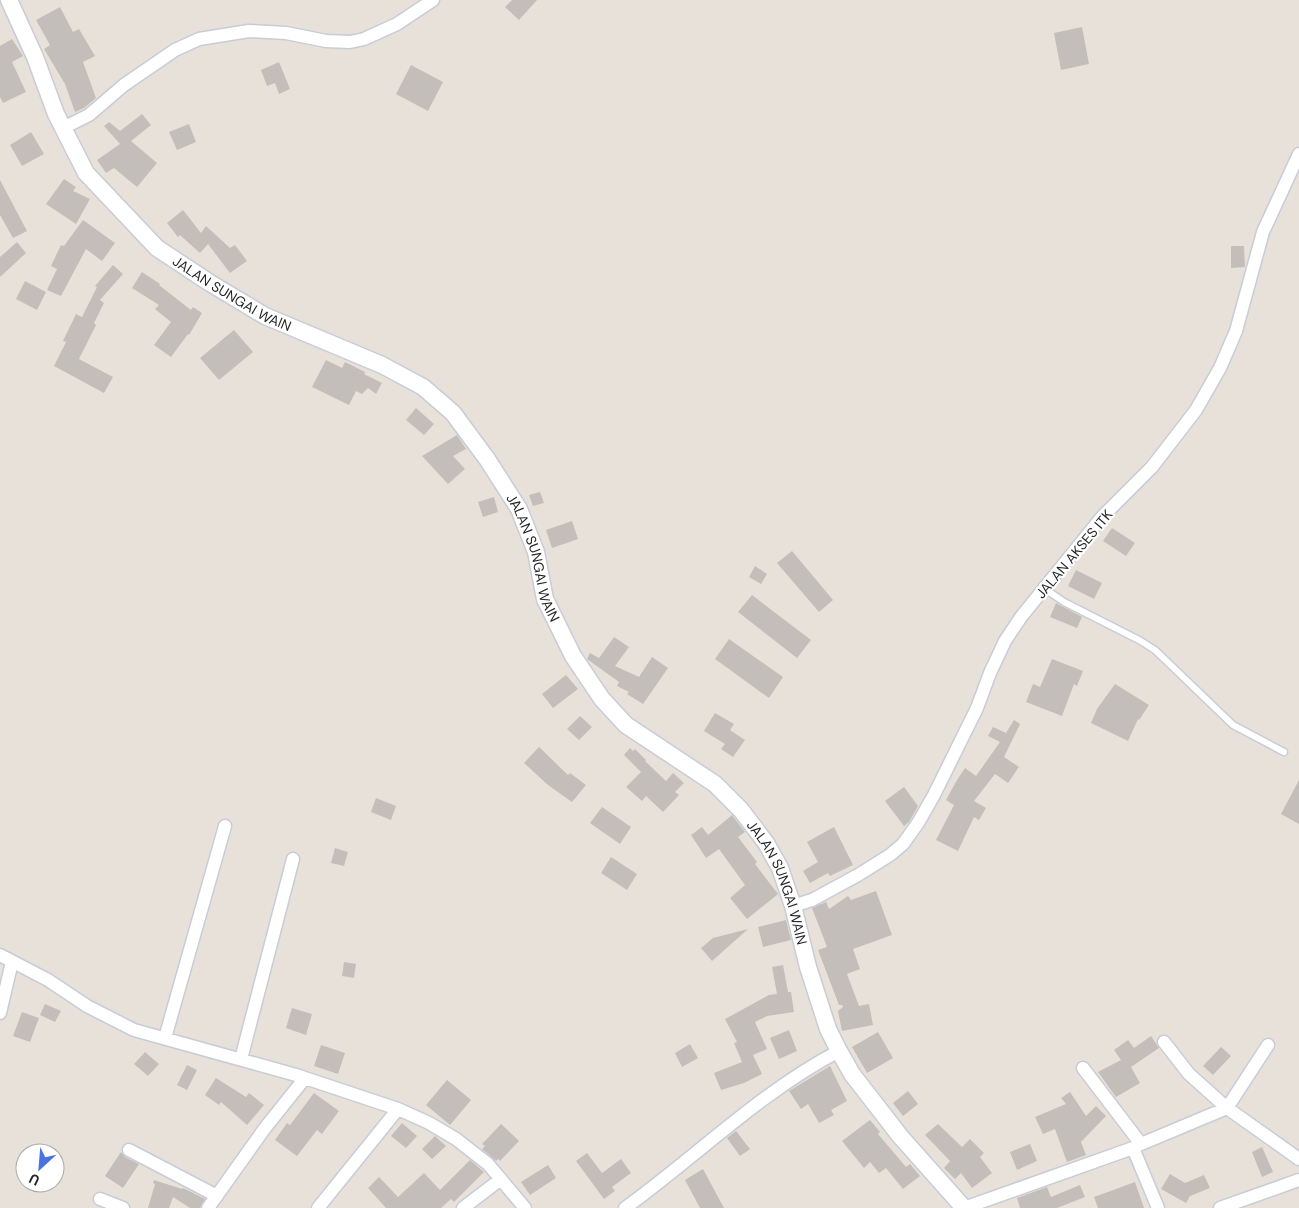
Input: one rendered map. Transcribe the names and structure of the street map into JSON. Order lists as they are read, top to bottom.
{
  "streets": {
    "street": ["JALAN SUNGAI WAIN", "JALAN AKSES ITK"]
  },
  "crossings": [
    ["JALAN SUNGAI WAIN", "JALAN AKSES ITK"]
  ],
  "north": "bottom left"
}
